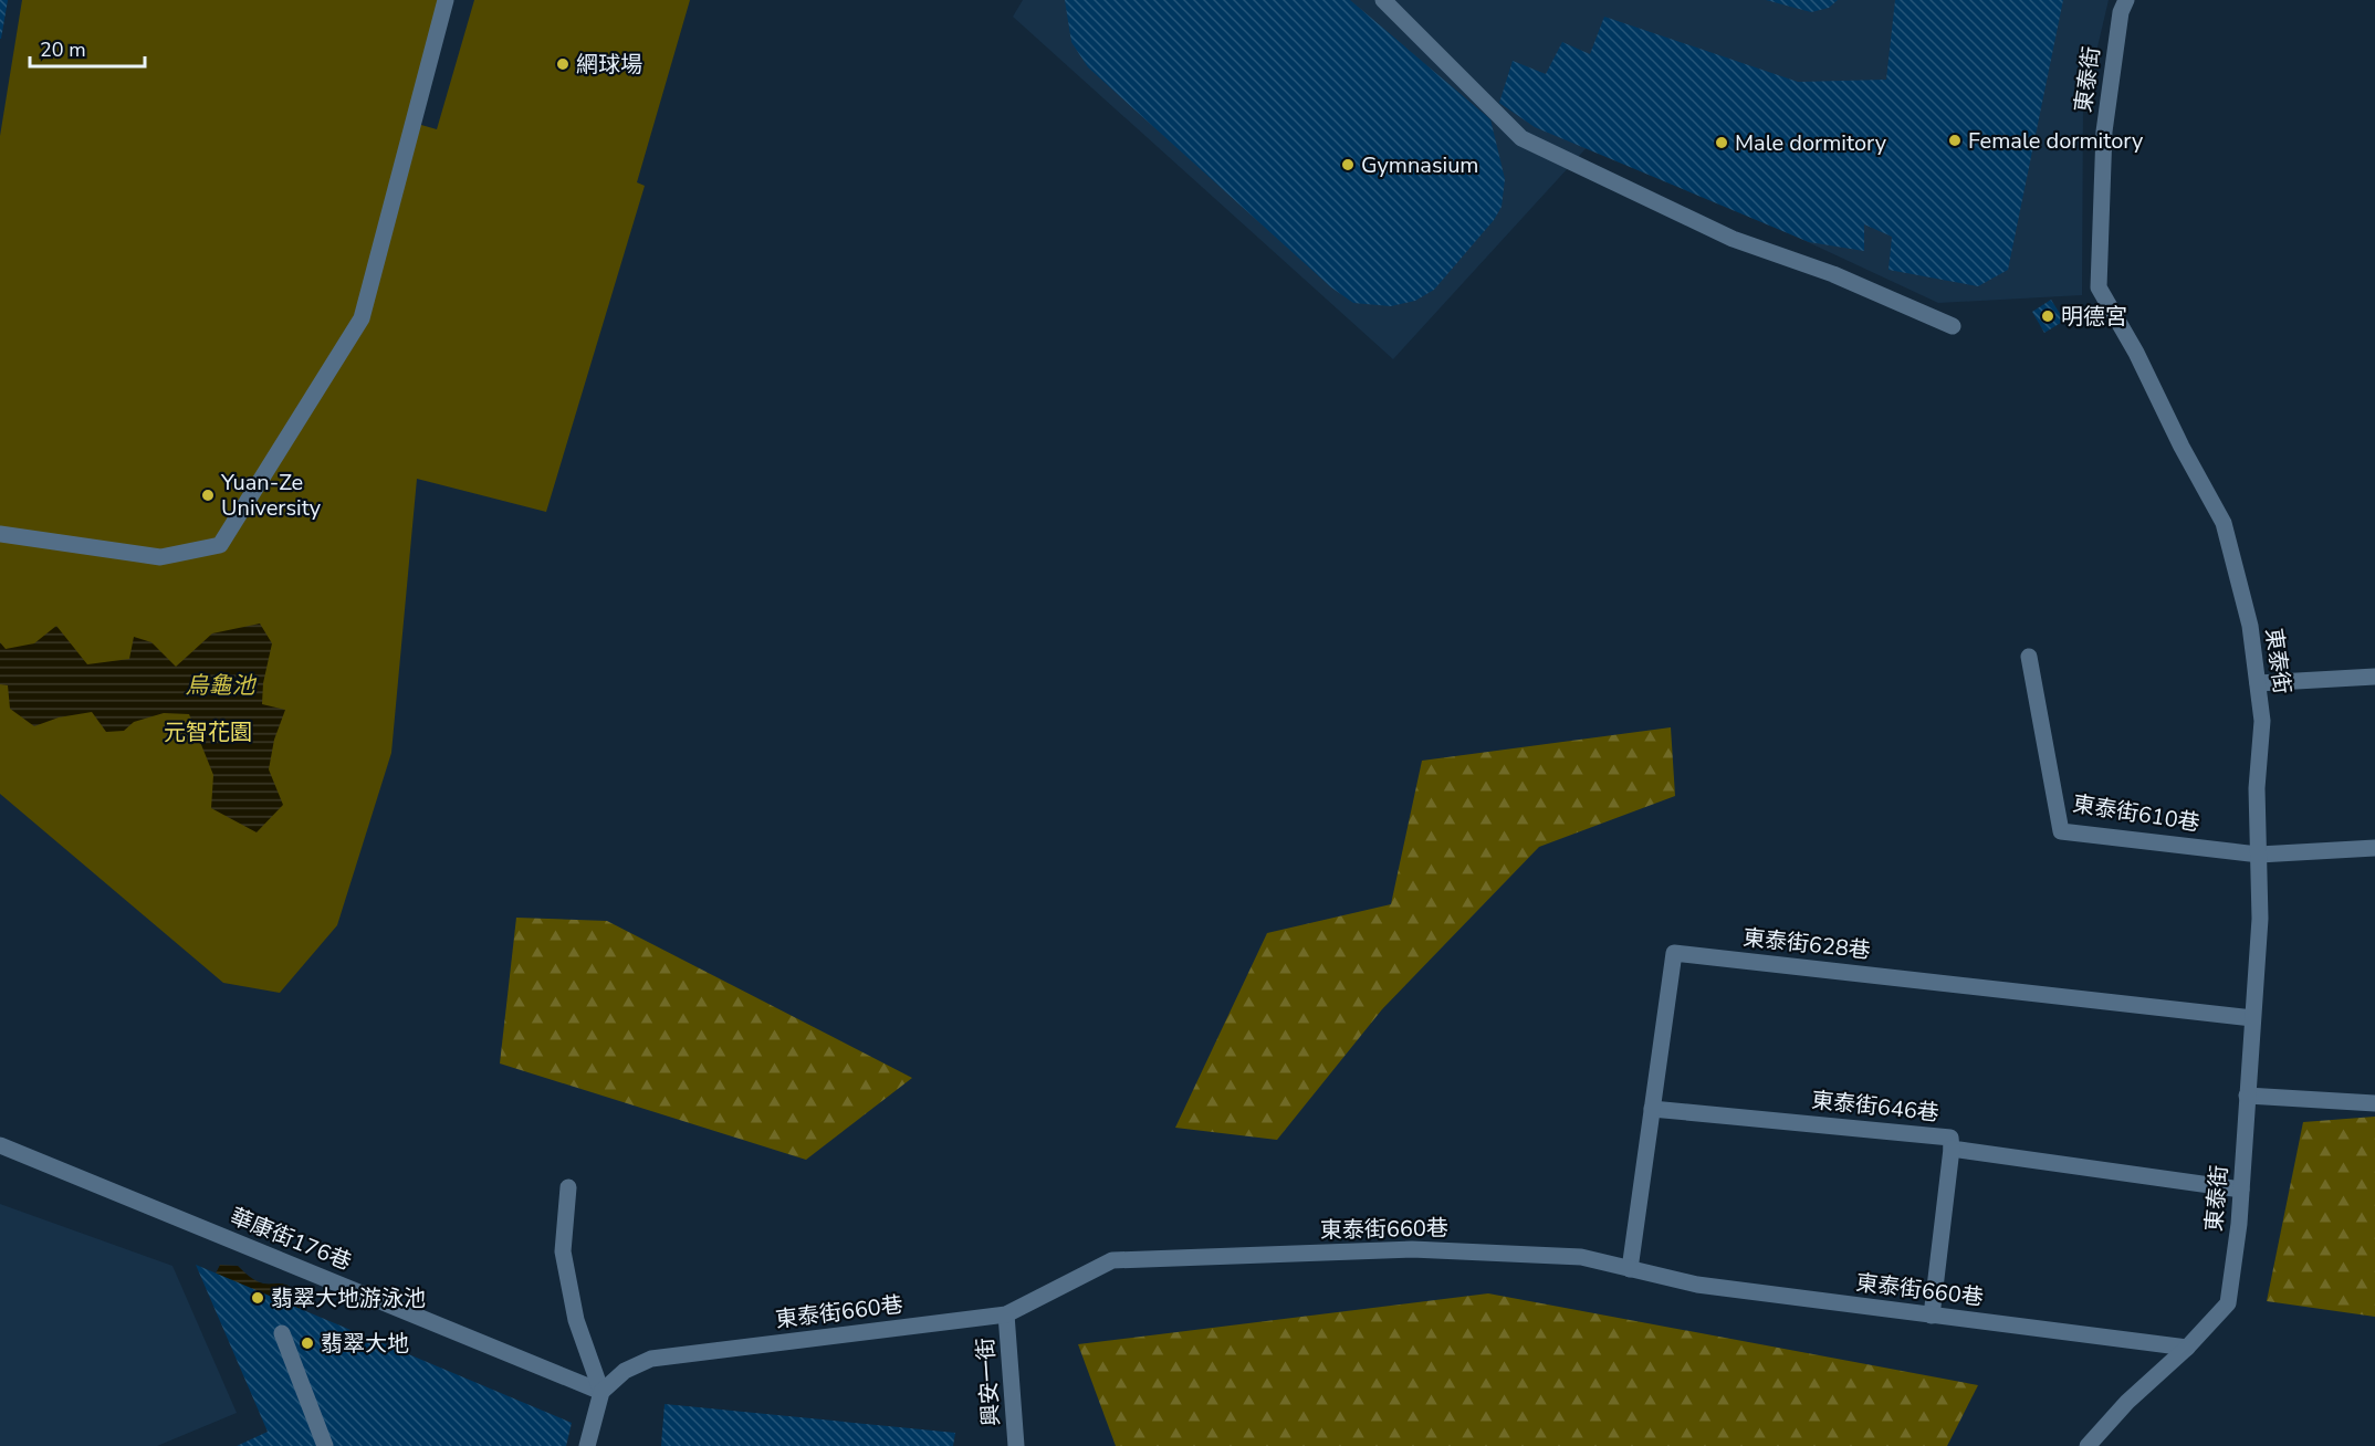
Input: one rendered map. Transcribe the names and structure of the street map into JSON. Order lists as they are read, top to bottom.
{
  "streets": {
    "street": [
      "東泰街",
      "東泰街610巷",
      "東泰街628巷",
      "東泰街646巷",
      "東泰街660巷",
      "華康街176巷",
      "興安一街"
    ]
  },
  "crossings": [
    ["東泰街", "東泰街610巷"],
    ["東泰街", "東泰街628巷"],
    ["東泰街", "東泰街646巷"],
    ["東泰街", "東泰街660巷"],
    ["東泰街628巷", "東泰街646巷"],
    ["東泰街628巷", "東泰街660巷"],
    ["東泰街660巷", "華康街176巷"],
    ["東泰街660巷", "興安一街"]
  ],
  "water": ["烏龜池"],
  "parks": ["元智花園"],
  "places": [
    "網球場",
    "Female dormitory",
    "Male dormitory",
    "Gymnasium",
    "明德宮",
    "Yuan-Ze University",
    "翡翠大地游泳池",
    "翡翠大地"
  ],
  "scale_bar": "20 m"
}
